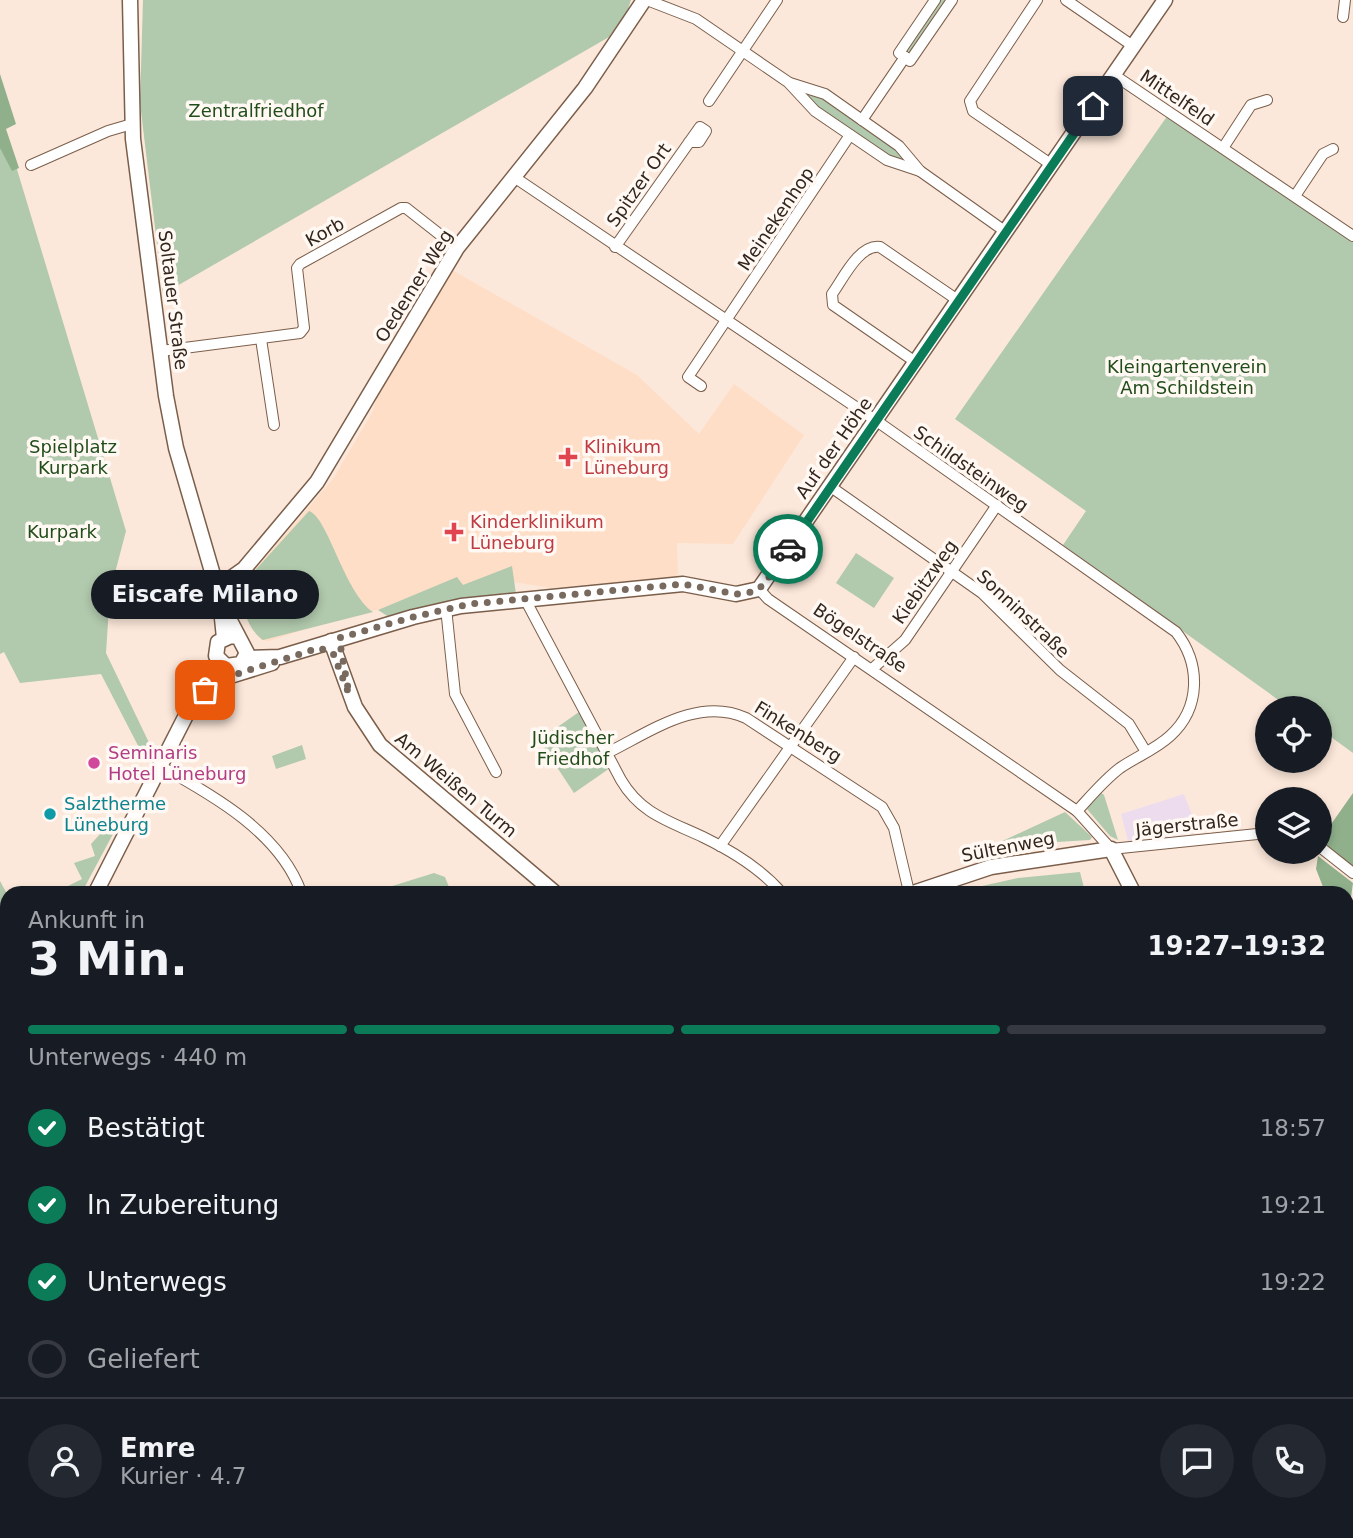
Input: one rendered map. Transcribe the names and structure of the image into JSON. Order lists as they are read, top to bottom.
{
  "streets": {
    "street": [
      "Mittelfeld",
      "Spitzer Ort",
      "Meinekenhop",
      "Korb",
      "Oedemer Weg",
      "Soltauer Straße",
      "Auf der Höhe",
      "Schildsteinweg",
      "Kiebitzweg",
      "Sonninstraße",
      "Bögelstraße",
      "Finkenberg",
      "Am Weißen Turm",
      "Jägerstraße",
      "Sültenweg"
    ]
  },
  "crossings": [
    ["Mittelfeld", "Auf der Höhe"],
    ["Spitzer Ort", "Schildsteinweg"],
    ["Meinekenhop", "Schildsteinweg"],
    ["Korb", "Oedemer Weg"],
    ["Korb", "Soltauer Straße"],
    ["Oedemer Weg", "Soltauer Straße"],
    ["Oedemer Weg", "Schildsteinweg"],
    ["Auf der Höhe", "Schildsteinweg"],
    ["Auf der Höhe", "Sonninstraße"],
    ["Auf der Höhe", "Bögelstraße"],
    ["Schildsteinweg", "Kiebitzweg"],
    ["Schildsteinweg", "Sonninstraße"],
    ["Kiebitzweg", "Sonninstraße"],
    ["Kiebitzweg", "Bögelstraße"],
    ["Bögelstraße", "Jägerstraße"],
    ["Bögelstraße", "Sültenweg"],
    ["Jägerstraße", "Sültenweg"]
  ],
  "parks": [
    "Zentralfriedhof",
    "Kleingartenverein Am Schildstein",
    "Spielplatz Kurpark",
    "Kurpark",
    "Jüdischer Friedhof"
  ],
  "places": {
    "health": ["Klinikum Lüneburg", "Kinderklinikum Lüneburg"],
    "other": ["Eiscafe Milano", "Seminaris Hotel Lüneburg", "Salztherme Lüneburg"]
  },
  "page": {
    "bubble": "Eiscafe Milano",
    "heading": ["3 Min.", "Ankunft in", "19:27–19:32"],
    "panel": ["Emre", "Kurier · 4.7"],
    "bar": "Unterwegs · 440 m",
    "list": [
      ["Bestätigt", "18:57"],
      ["In Zubereitung", "19:21"],
      ["Unterwegs", "19:22"],
      "Geliefert"
    ]
  }
}
